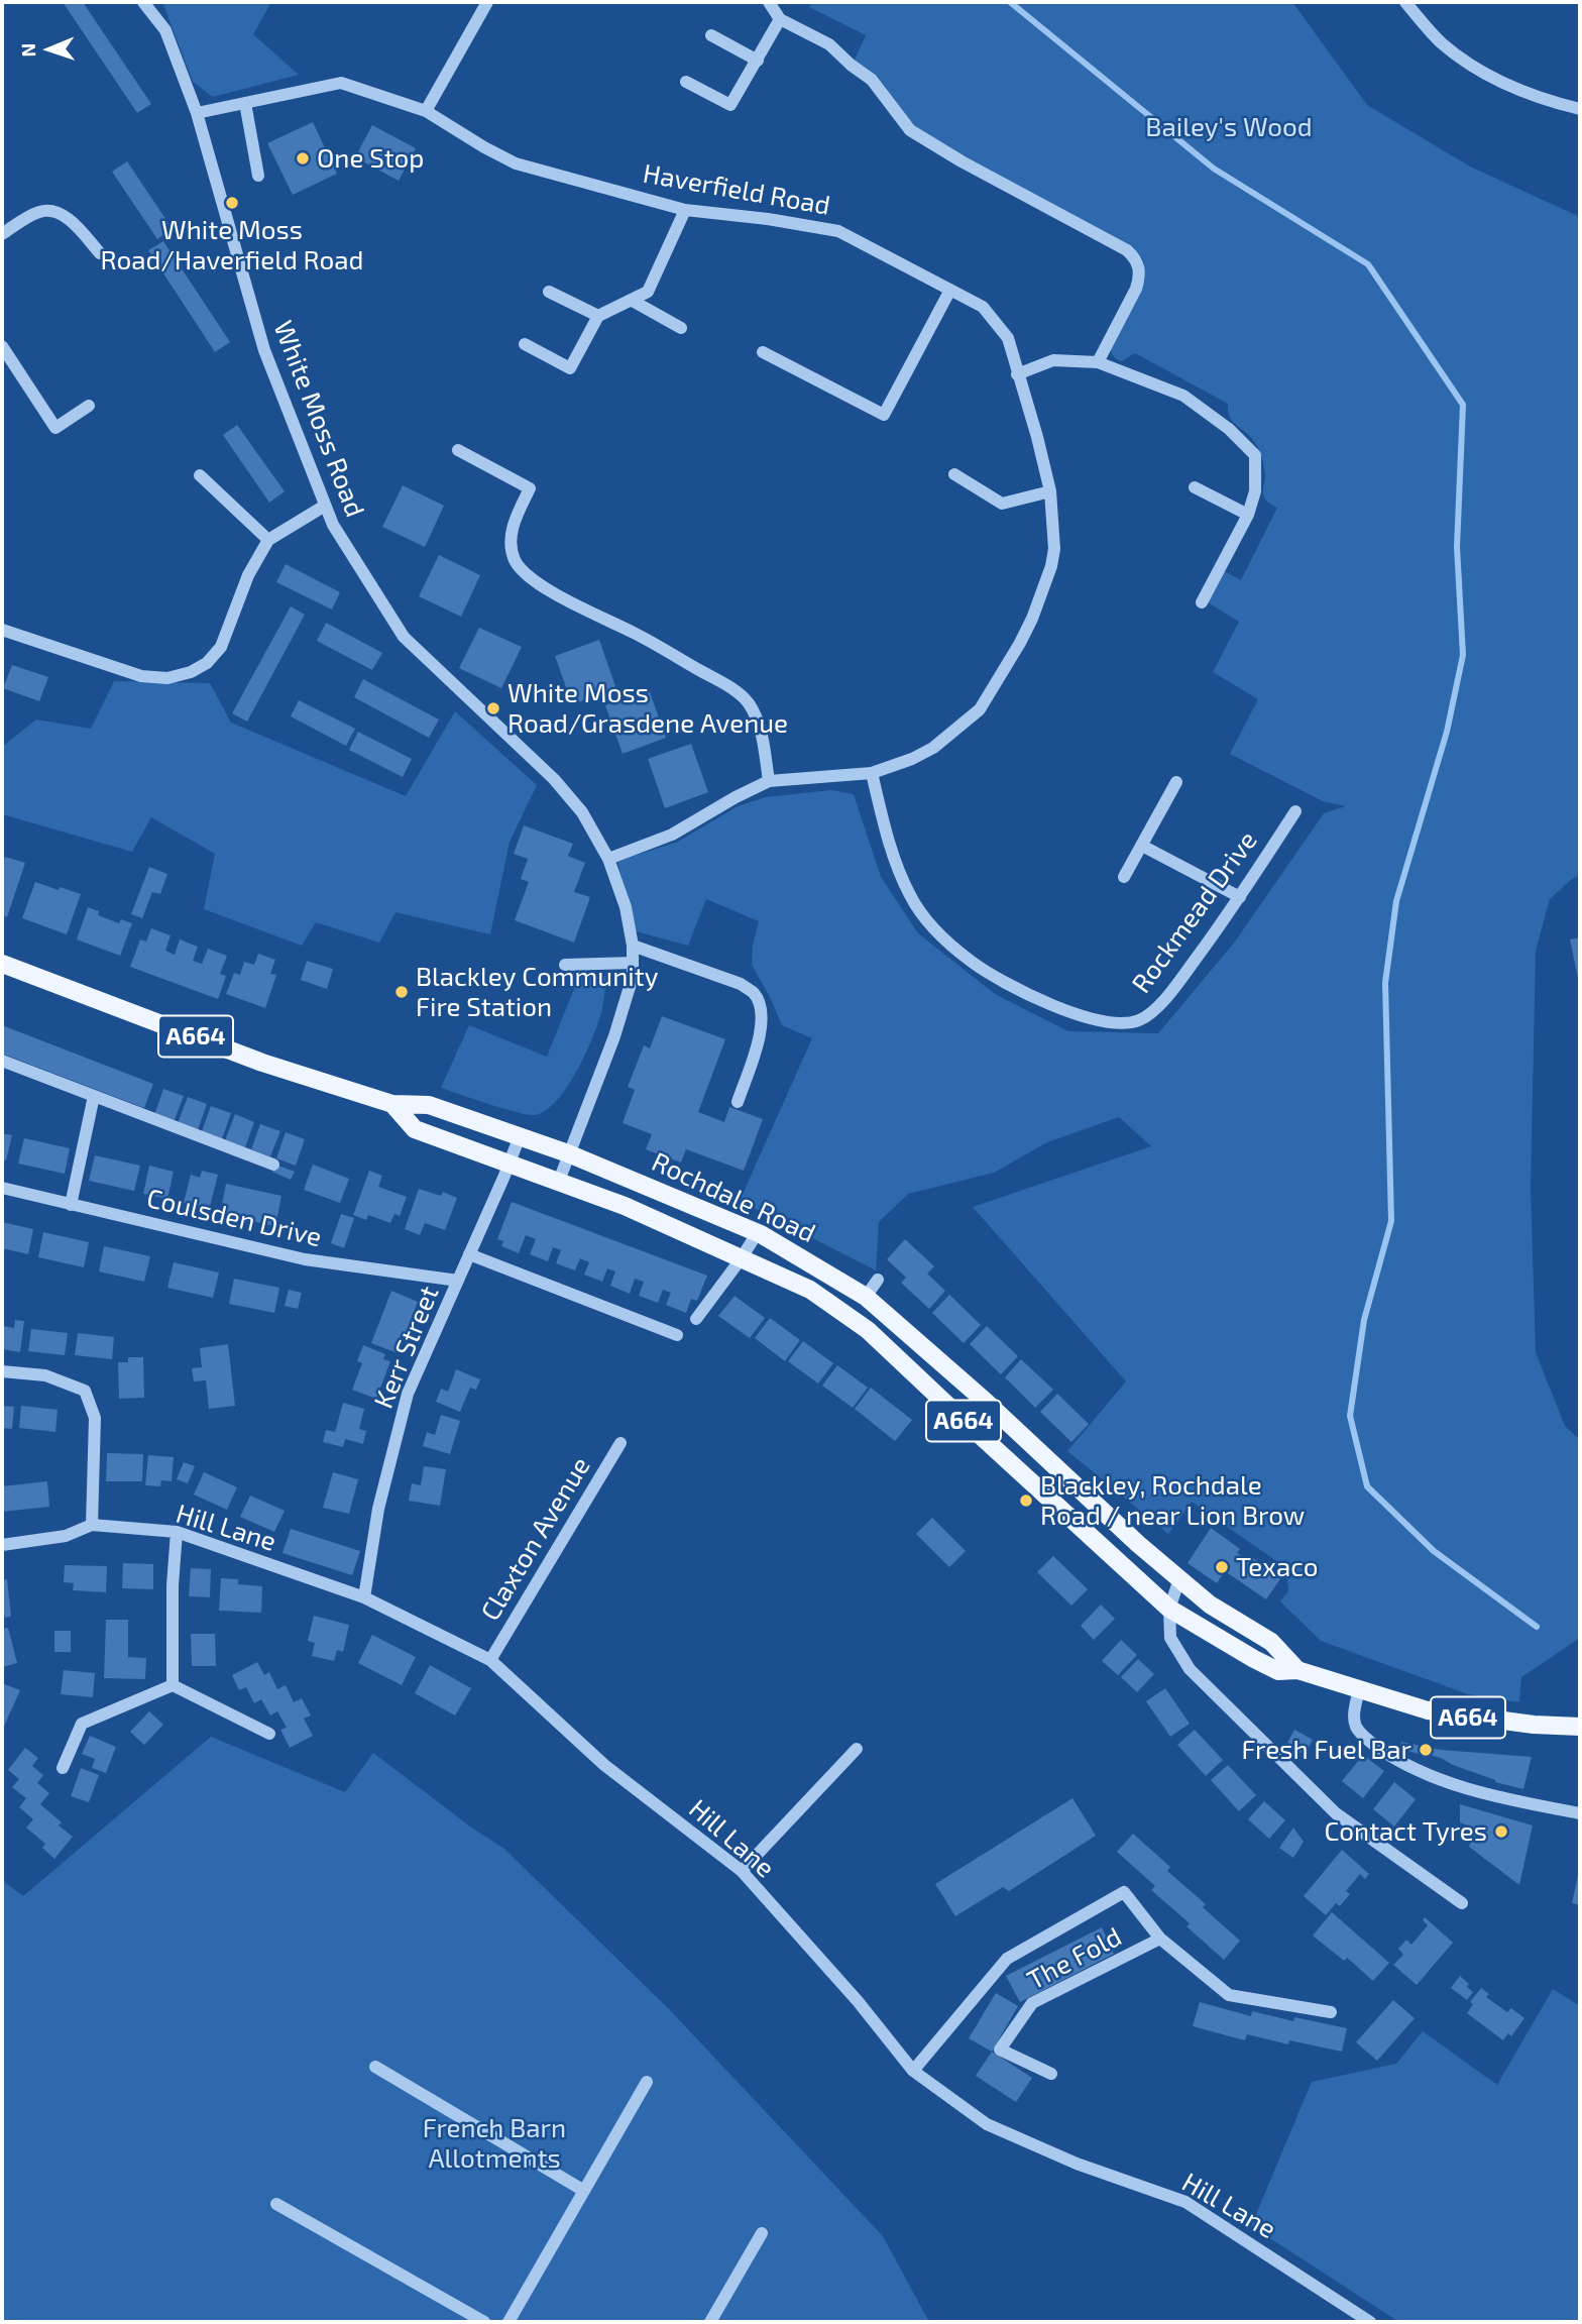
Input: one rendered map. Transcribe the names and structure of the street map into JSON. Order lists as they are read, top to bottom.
{
  "streets": {
    "main road": ["A664", "Rochdale Road"],
    "street": [
      "Haverfield Road",
      "White Moss Road",
      "Rockmead Drive",
      "Coulsden Drive",
      "Kerr Street",
      "Hill Lane",
      "Claxton Avenue",
      "The Fold"
    ]
  },
  "crossings": [
    ["Haverfield Road", "White Moss Road"],
    ["Haverfield Road", "Rockmead Drive"],
    ["White Moss Road", "Rochdale Road"],
    ["Rochdale Road", "Kerr Street"],
    ["Coulsden Drive", "Kerr Street"],
    ["Kerr Street", "Hill Lane"],
    ["Hill Lane", "Claxton Avenue"]
  ],
  "parks": ["Bailey's Wood", "French Barn Allotments"],
  "places": [
    "One Stop",
    "White Moss Road/Haverfield Road",
    "White Moss Road/Grasdene Avenue",
    "Blackley Community Fire Station",
    "Blackley, Rochdale Road / near Lion Brow",
    "Texaco",
    "Fresh Fuel Bar",
    "Contact Tyres"
  ],
  "north": "left"
}
